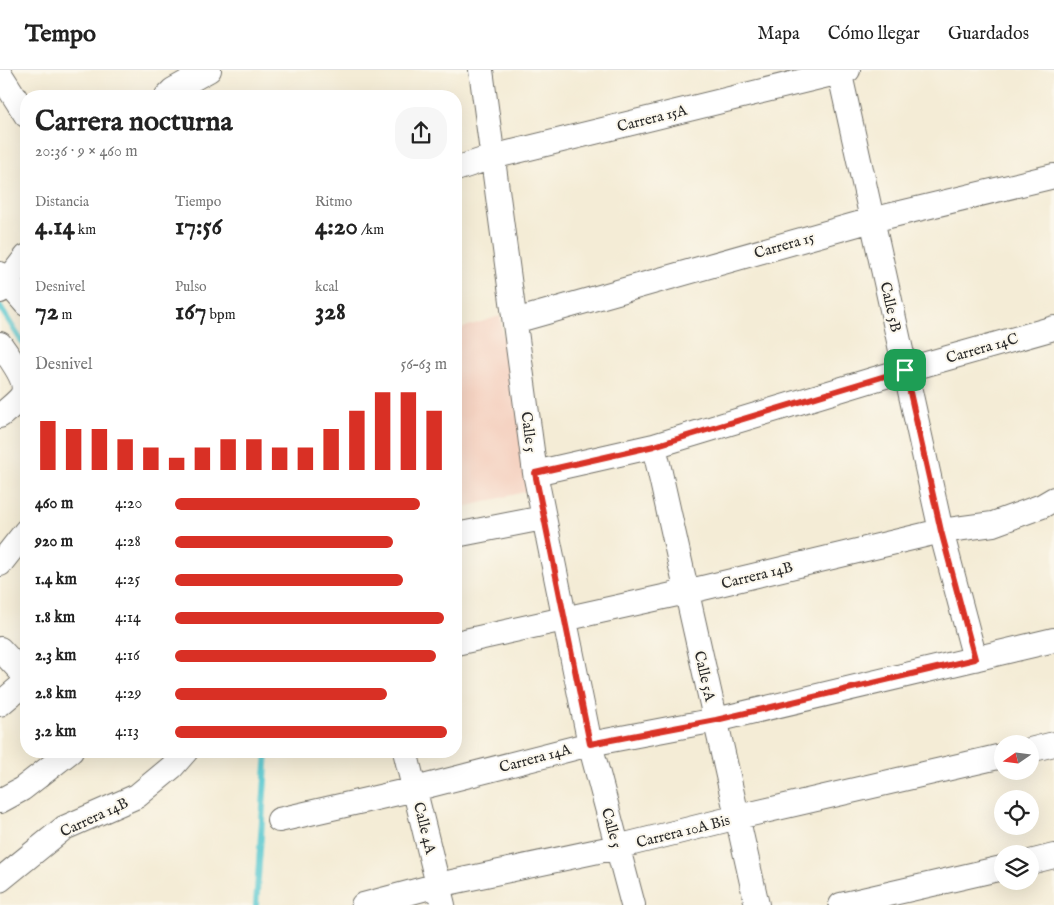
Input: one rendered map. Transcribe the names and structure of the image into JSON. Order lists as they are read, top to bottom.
{
  "streets": {
    "street": [
      "Carrera 15A",
      "Carrera 15",
      "Calle 5B",
      "Carrera 14C",
      "Calle 5",
      "Carrera 14B",
      "Calle 5A",
      "Carrera 14A",
      "Calle 4A",
      "Carrera 10A Bis"
    ]
  },
  "crossings": [
    ["Carrera 15A", "Calle 5B"],
    ["Carrera 15A", "Calle 5"],
    ["Carrera 15", "Calle 5B"],
    ["Carrera 15", "Calle 5"],
    ["Calle 5B", "Carrera 14C"],
    ["Calle 5B", "Carrera 14B"],
    ["Calle 5B", "Carrera 14A"],
    ["Carrera 14C", "Calle 5"],
    ["Carrera 14C", "Calle 5A"],
    ["Calle 5", "Carrera 14B"],
    ["Calle 5", "Carrera 14A"],
    ["Calle 5", "Carrera 10A Bis"],
    ["Carrera 14B", "Calle 5A"],
    ["Calle 5A", "Carrera 14A"],
    ["Calle 5A", "Carrera 10A Bis"],
    ["Carrera 14A", "Calle 4A"],
    ["Calle 4A", "Carrera 10A Bis"]
  ],
  "north": "left",
  "page": {
    "header": "Tempo",
    "nav": ["Mapa", "Cómo llegar", "Guardados"],
    "heading": ["Carrera nocturna", "20:36 · 9 × 460 m"],
    "stats": [
      ["Distancia", "4.14 km"],
      ["Tiempo", "17:56"],
      ["Ritmo", "4:20 /km"],
      ["Desnivel", "72 m"],
      ["Pulso", "167 bpm"],
      ["kcal", "328"]
    ],
    "chart": ["Desnivel", "56–63 m"],
    "list": [
      {
        "name": "460 m",
        "note": "4:20"
      },
      {
        "name": "920 m",
        "note": "4:28"
      },
      {
        "name": "1.4 km",
        "note": "4:25"
      },
      {
        "name": "1.8 km",
        "note": "4:14"
      },
      {
        "name": "2.3 km",
        "note": "4:16"
      },
      {
        "name": "2.8 km",
        "note": "4:29"
      },
      {
        "name": "3.2 km",
        "note": "4:13"
      }
    ]
  }
}
